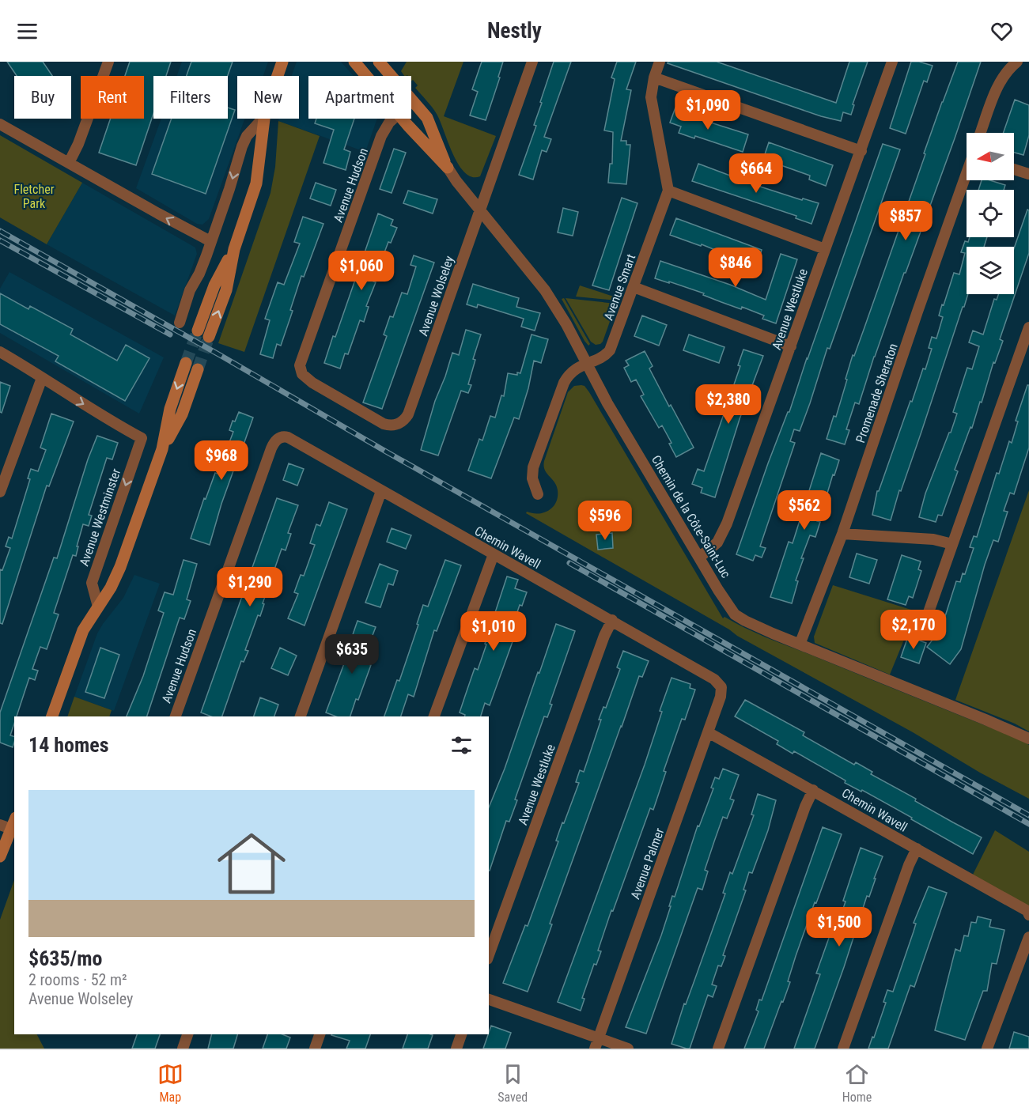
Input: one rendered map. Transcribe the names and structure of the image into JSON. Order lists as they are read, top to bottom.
{
  "streets": {
    "street": [
      "Avenue Hudson",
      "Avenue Smart",
      "Avenue Wolseley",
      "Avenue Westluke",
      "Promenade Sheraton",
      "Chemin de la Côte-Saint-Luc",
      "Avenue Westminster",
      "Chemin Wavell",
      "Avenue Palmer"
    ]
  },
  "crossings": [
    ["Avenue Hudson", "Avenue Wolseley"],
    ["Avenue Hudson", "Chemin Wavell"],
    ["Avenue Smart", "Chemin de la Côte-Saint-Luc"],
    ["Avenue Wolseley", "Chemin de la Côte-Saint-Luc"],
    ["Avenue Westluke", "Chemin de la Côte-Saint-Luc"],
    ["Avenue Westluke", "Chemin Wavell"],
    ["Promenade Sheraton", "Chemin de la Côte-Saint-Luc"],
    ["Chemin Wavell", "Avenue Palmer"]
  ],
  "one_way": ["Avenue Westminster"],
  "parks": ["Fletcher Park"],
  "north": "left",
  "page": {
    "header": "Nestly",
    "chip": [
      "Buy",
      "Rent",
      "Filters",
      "New",
      "Apartment"
    ],
    "price": [
      "$1,090",
      "$664",
      "$857",
      "$846",
      "$1,060",
      "$2,380",
      "$968",
      "$562",
      "$596",
      "$1,290",
      "$2,170",
      "$1,010",
      "$635",
      "$1,500"
    ],
    "heading": "14 homes",
    "list": [
      {
        "name": "$635/mo",
        "note": "2 rooms · 52 m² · Avenue Wolseley"
      }
    ],
    "tabs": ["Map", "Saved", "Home"]
  }
}
